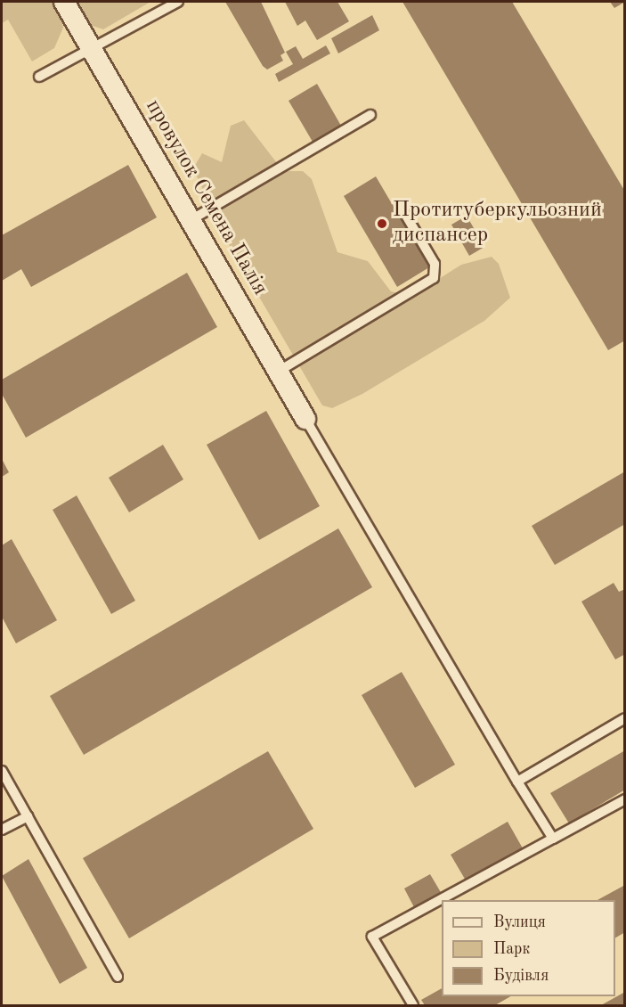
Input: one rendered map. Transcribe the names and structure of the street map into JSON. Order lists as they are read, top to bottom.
{
  "streets": {
    "street": ["провулок Семена Палія"]
  },
  "places": ["Протитуберкульозний диспансер"],
  "legend": ["Вулиця", "Парк", "Будівля"]
}
